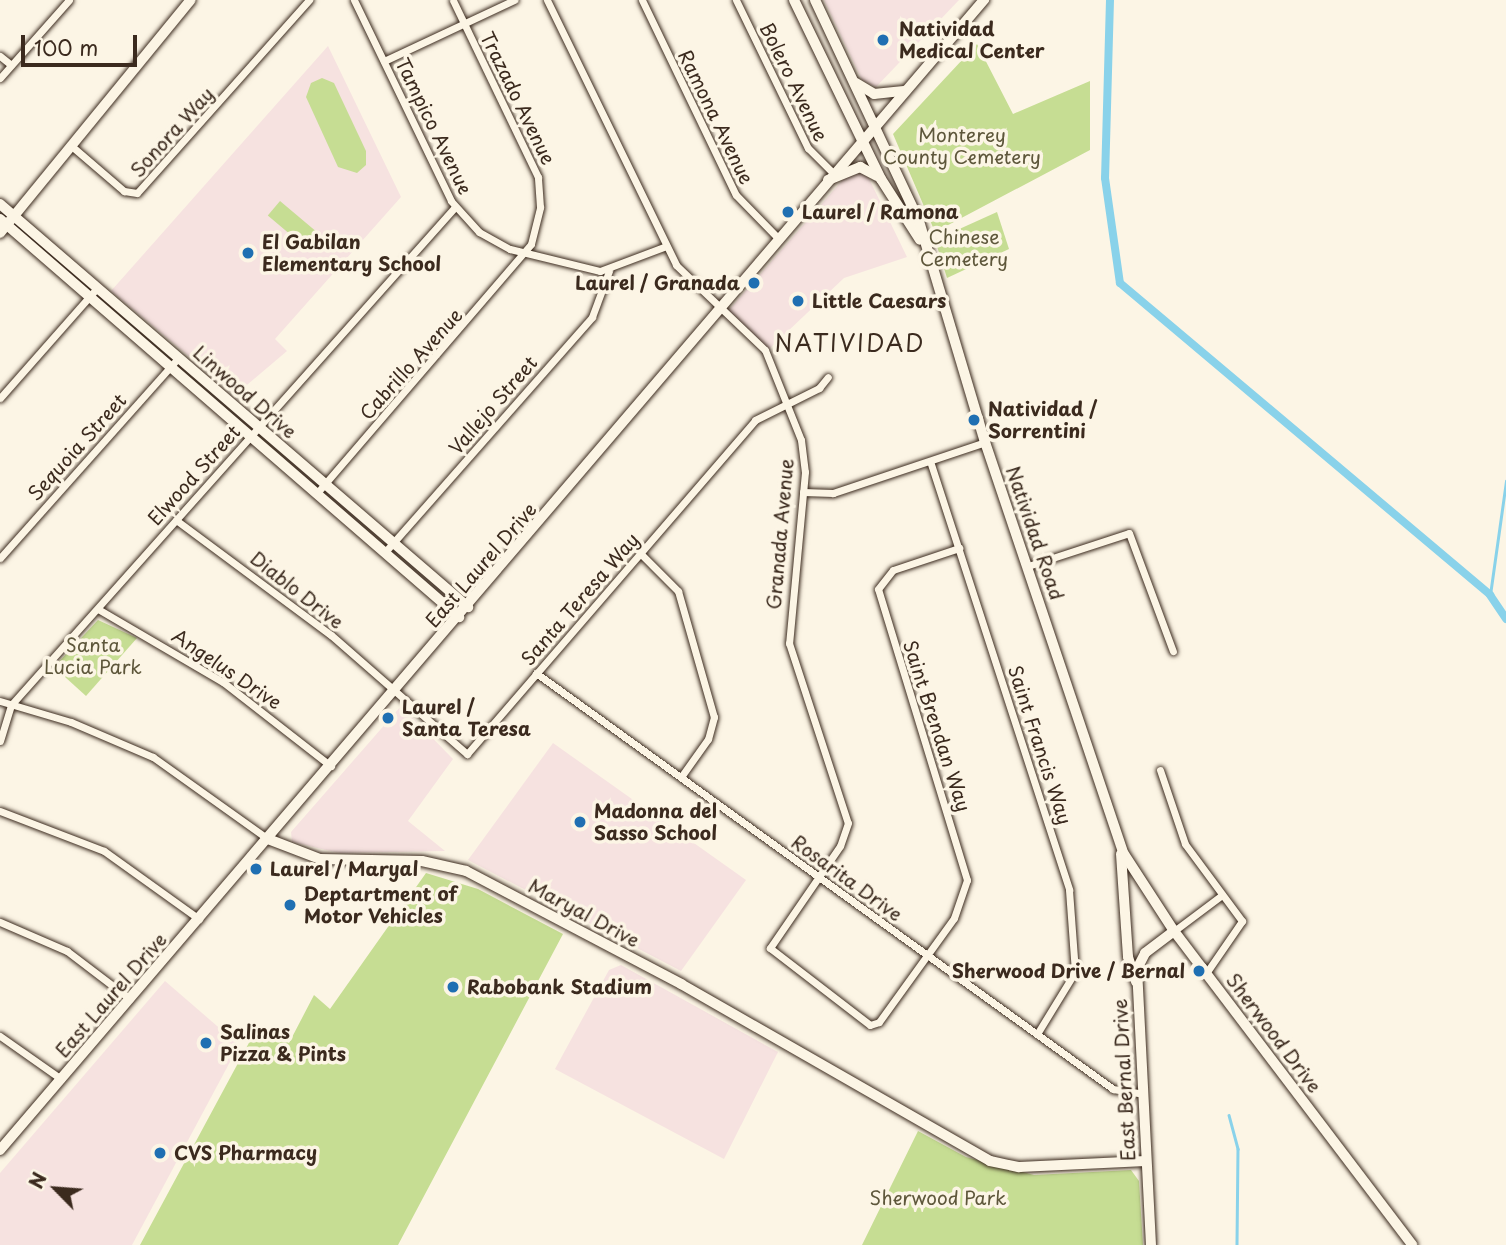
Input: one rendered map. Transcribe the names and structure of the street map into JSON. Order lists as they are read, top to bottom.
{
  "streets": {
    "main road": [
      "Linwood Drive",
      "Natividad Road",
      "East Laurel Drive",
      "Maryal Drive",
      "Sherwood Drive",
      "East Bernal Drive"
    ],
    "street": [
      "Bolero Avenue",
      "Trazado Avenue",
      "Ramona Avenue",
      "Tampico Avenue",
      "Sonora Way",
      "Cabrillo Avenue",
      "Vallejo Street",
      "Sequoia Street",
      "Elwood Street",
      "Granada Avenue",
      "Diablo Drive",
      "Santa Teresa Way",
      "Angelus Drive",
      "Saint Brendan Way",
      "Saint Francis Way",
      "Rosarita Drive"
    ]
  },
  "crossings": [
    ["Bolero Avenue", "East Laurel Drive"],
    ["Trazado Avenue", "Tampico Avenue"],
    ["Trazado Avenue", "Cabrillo Avenue"],
    ["Ramona Avenue", "East Laurel Drive"],
    ["Tampico Avenue", "Cabrillo Avenue"],
    ["Tampico Avenue", "Vallejo Street"],
    ["Tampico Avenue", "Elwood Street"],
    ["Cabrillo Avenue", "Linwood Drive"],
    ["Linwood Drive", "Vallejo Street"],
    ["Linwood Drive", "Sequoia Street"],
    ["Linwood Drive", "Elwood Street"],
    ["Linwood Drive", "East Laurel Drive"],
    ["Elwood Street", "Diablo Drive"],
    ["Elwood Street", "Angelus Drive"],
    ["Elwood Street", "Maryal Drive"],
    ["Natividad Road", "East Laurel Drive"],
    ["Natividad Road", "Sherwood Drive"],
    ["Granada Avenue", "East Laurel Drive"],
    ["Granada Avenue", "Santa Teresa Way"],
    ["Granada Avenue", "Saint Brendan Way"],
    ["Granada Avenue", "Rosarita Drive"],
    ["East Laurel Drive", "Diablo Drive"],
    ["East Laurel Drive", "Santa Teresa Way"],
    ["East Laurel Drive", "Angelus Drive"],
    ["East Laurel Drive", "Maryal Drive"],
    ["Diablo Drive", "Santa Teresa Way"],
    ["Santa Teresa Way", "Rosarita Drive"],
    ["Saint Brendan Way", "Saint Francis Way"],
    ["Saint Brendan Way", "Rosarita Drive"],
    ["Saint Francis Way", "Rosarita Drive"],
    ["Rosarita Drive", "East Bernal Drive"],
    ["Maryal Drive", "East Bernal Drive"],
    ["Sherwood Drive", "East Bernal Drive"]
  ],
  "districts": ["NATIVIDAD"],
  "parks": [
    "Monterey County Cemetery",
    "Chinese Cemetery",
    "Santa Lucia Park",
    "Sherwood Park"
  ],
  "places": [
    "Natividad Medical Center",
    "Laurel / Ramona",
    "El Gabilan Elementary School",
    "Laurel / Granada",
    "Little Caesars",
    "Natividad / Sorrentini",
    "Laurel / Santa Teresa",
    "Madonna del Sasso School",
    "Laurel / Maryal",
    "Deptartment of Motor Vehicles",
    "Sherwood Drive / Bernal",
    "Rabobank Stadium",
    "Salinas Pizza & Pints",
    "CVS Pharmacy"
  ],
  "scale_bar": "100 m",
  "north": "top left"
}
